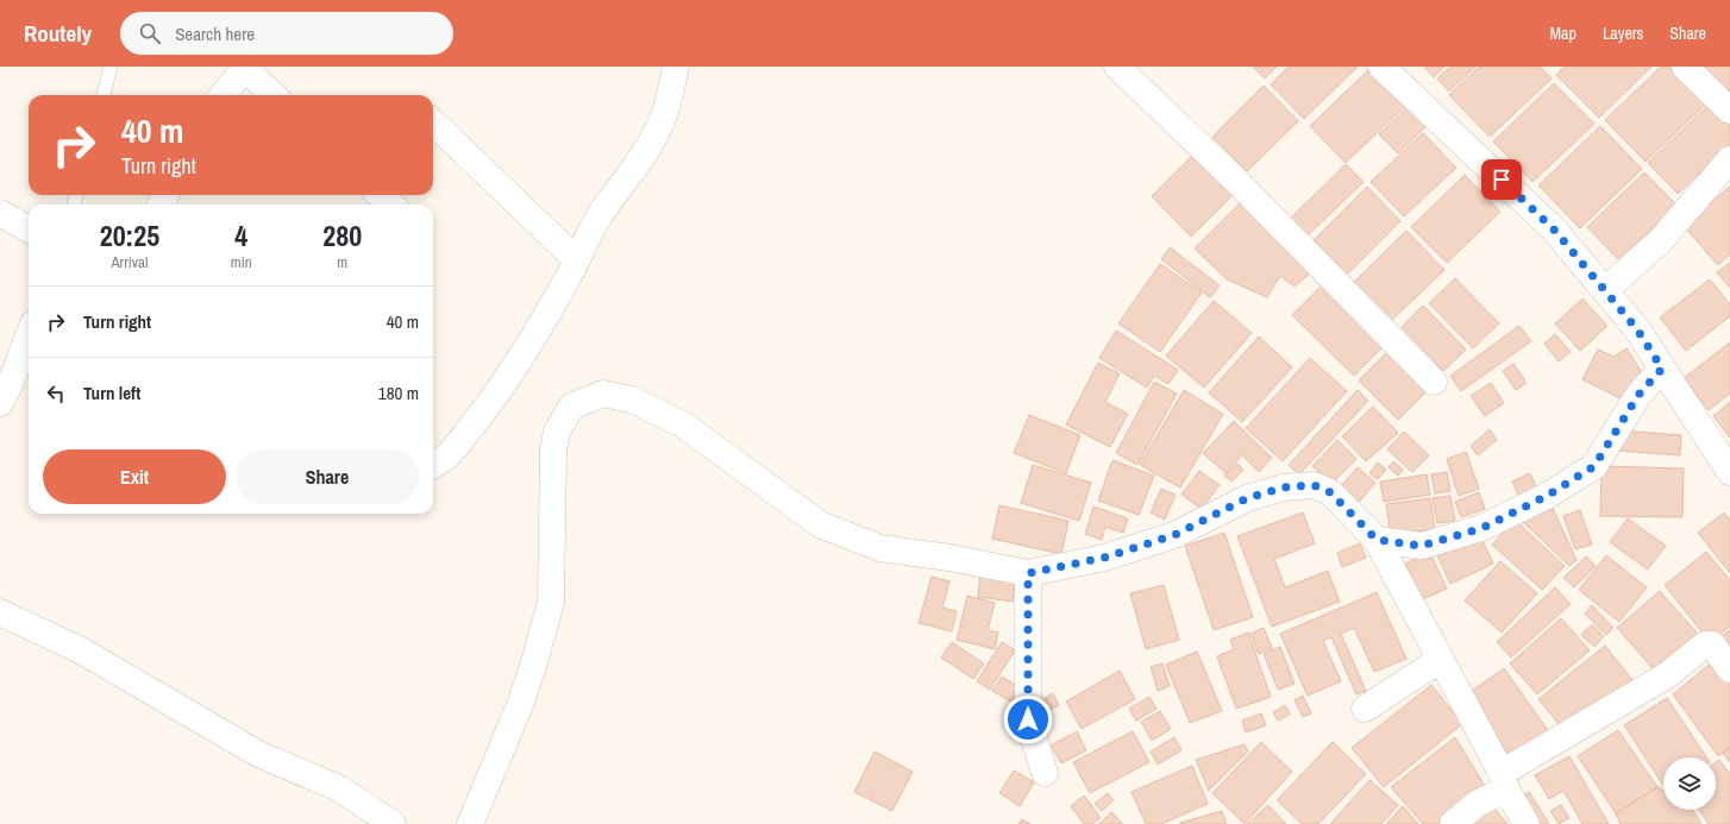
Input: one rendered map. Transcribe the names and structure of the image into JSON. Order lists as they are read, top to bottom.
{
  "page": {
    "header": "Routely",
    "search": "Search here",
    "nav": ["Map", "Layers", "Share"],
    "turn": ["40 m", "Turn right"],
    "eta": [
      "20:25",
      "Arrival",
      "4",
      "min",
      "280",
      "m"
    ],
    "list": [
      {
        "name": "Turn right",
        "value": "40 m"
      },
      {
        "name": "Turn left",
        "value": "180 m"
      }
    ],
    "buttons": ["Exit", "Share"]
  }
}
